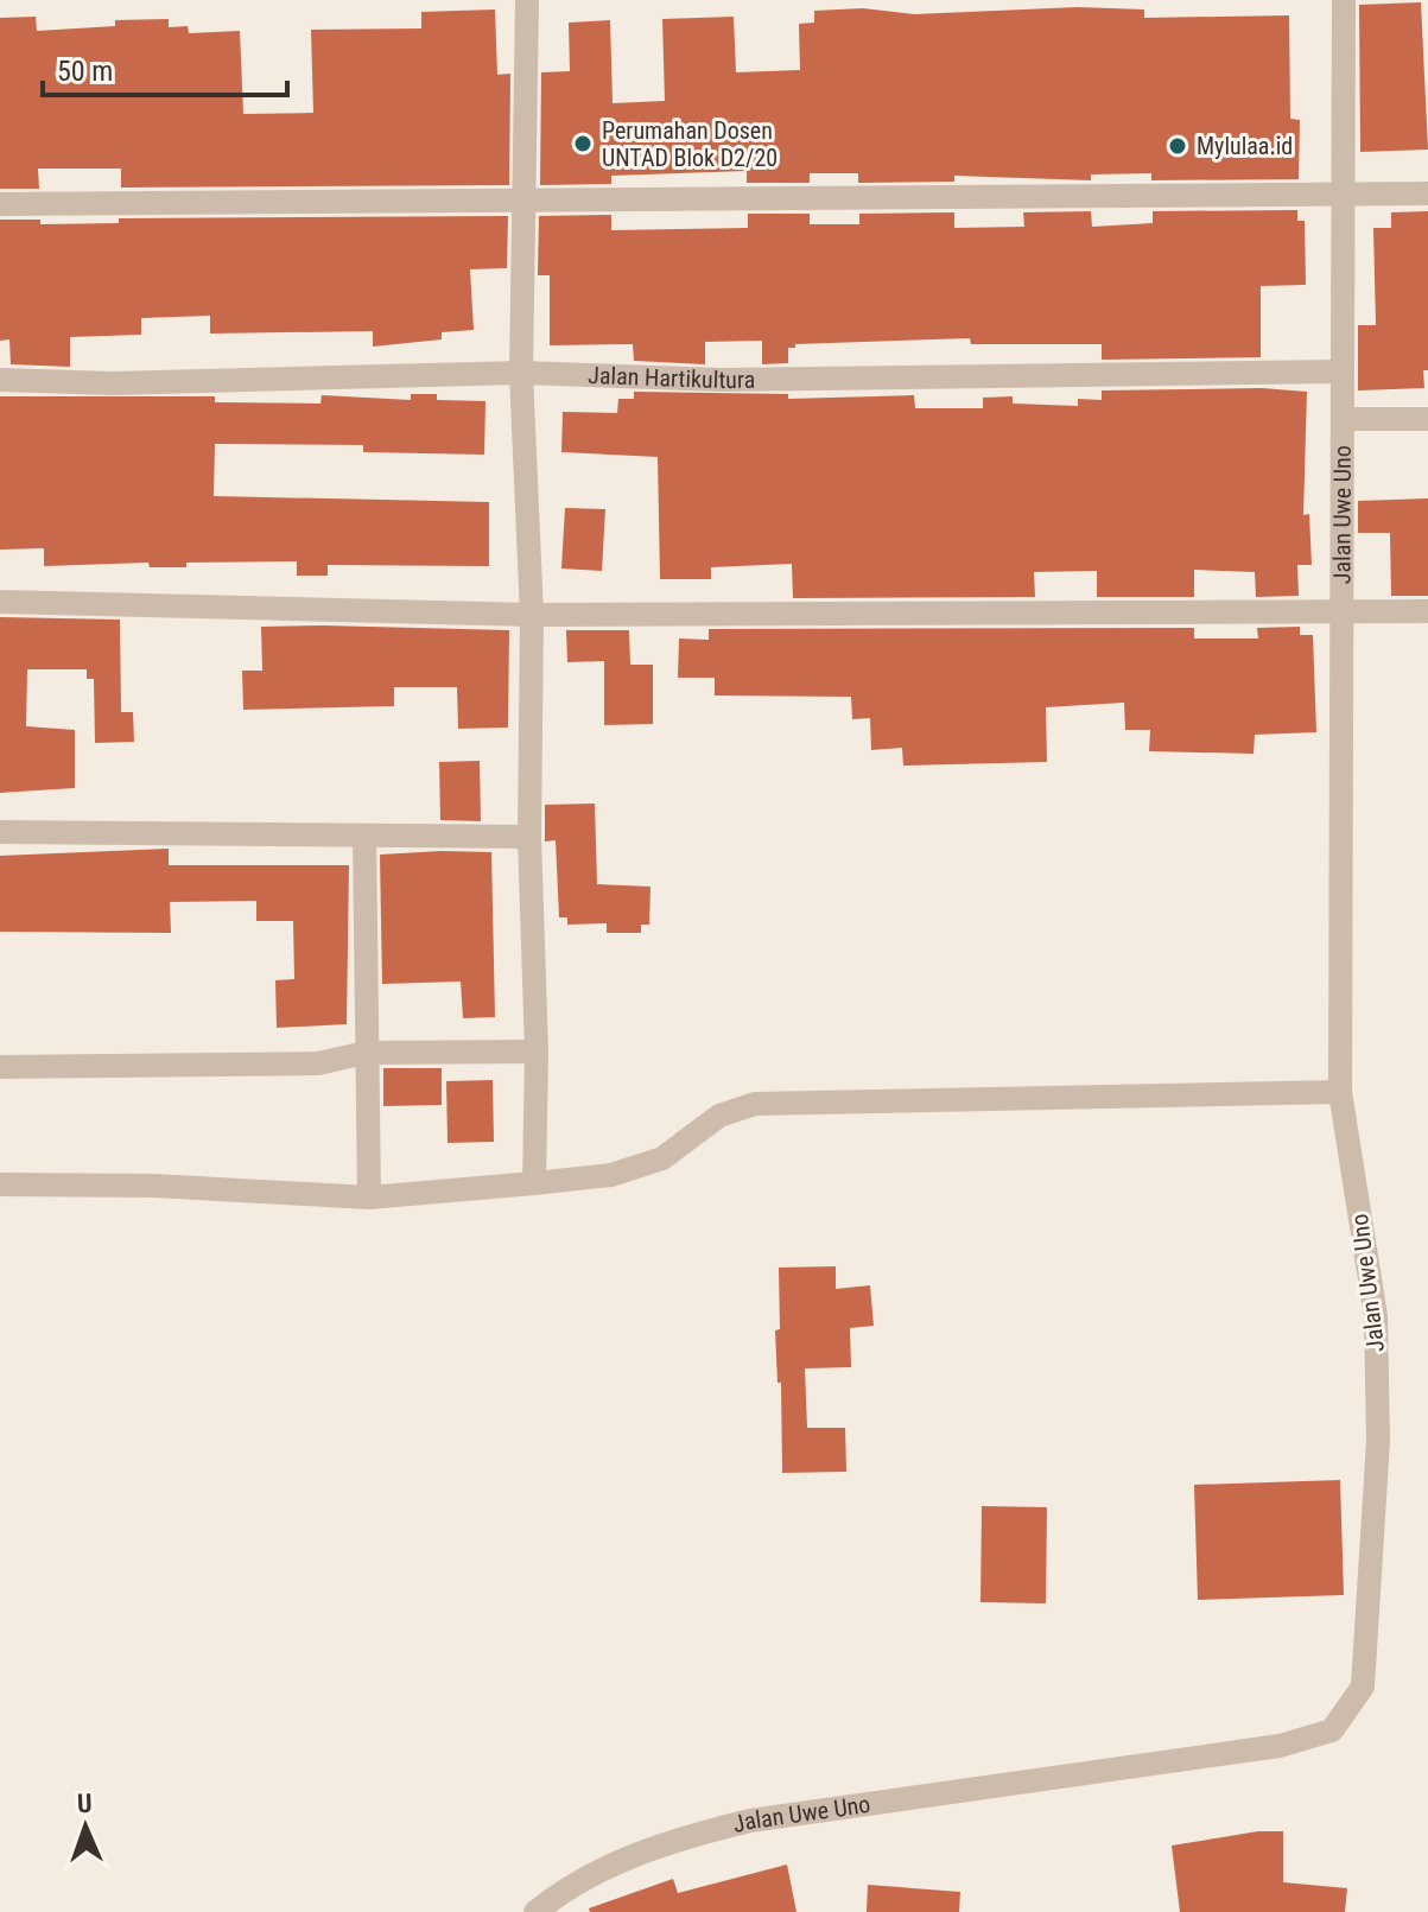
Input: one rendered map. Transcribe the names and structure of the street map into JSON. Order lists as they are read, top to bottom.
{
  "streets": {
    "street": ["Jalan Hartikultura", "Jalan Uwe Uno"]
  },
  "crossings": [
    ["Jalan Hartikultura", "Jalan Uwe Uno"]
  ],
  "places": ["Perumahan Dosen UNTAD Blok D2/20", "Mylulaa.id"],
  "scale_bar": "50 m",
  "north": "top"
}
